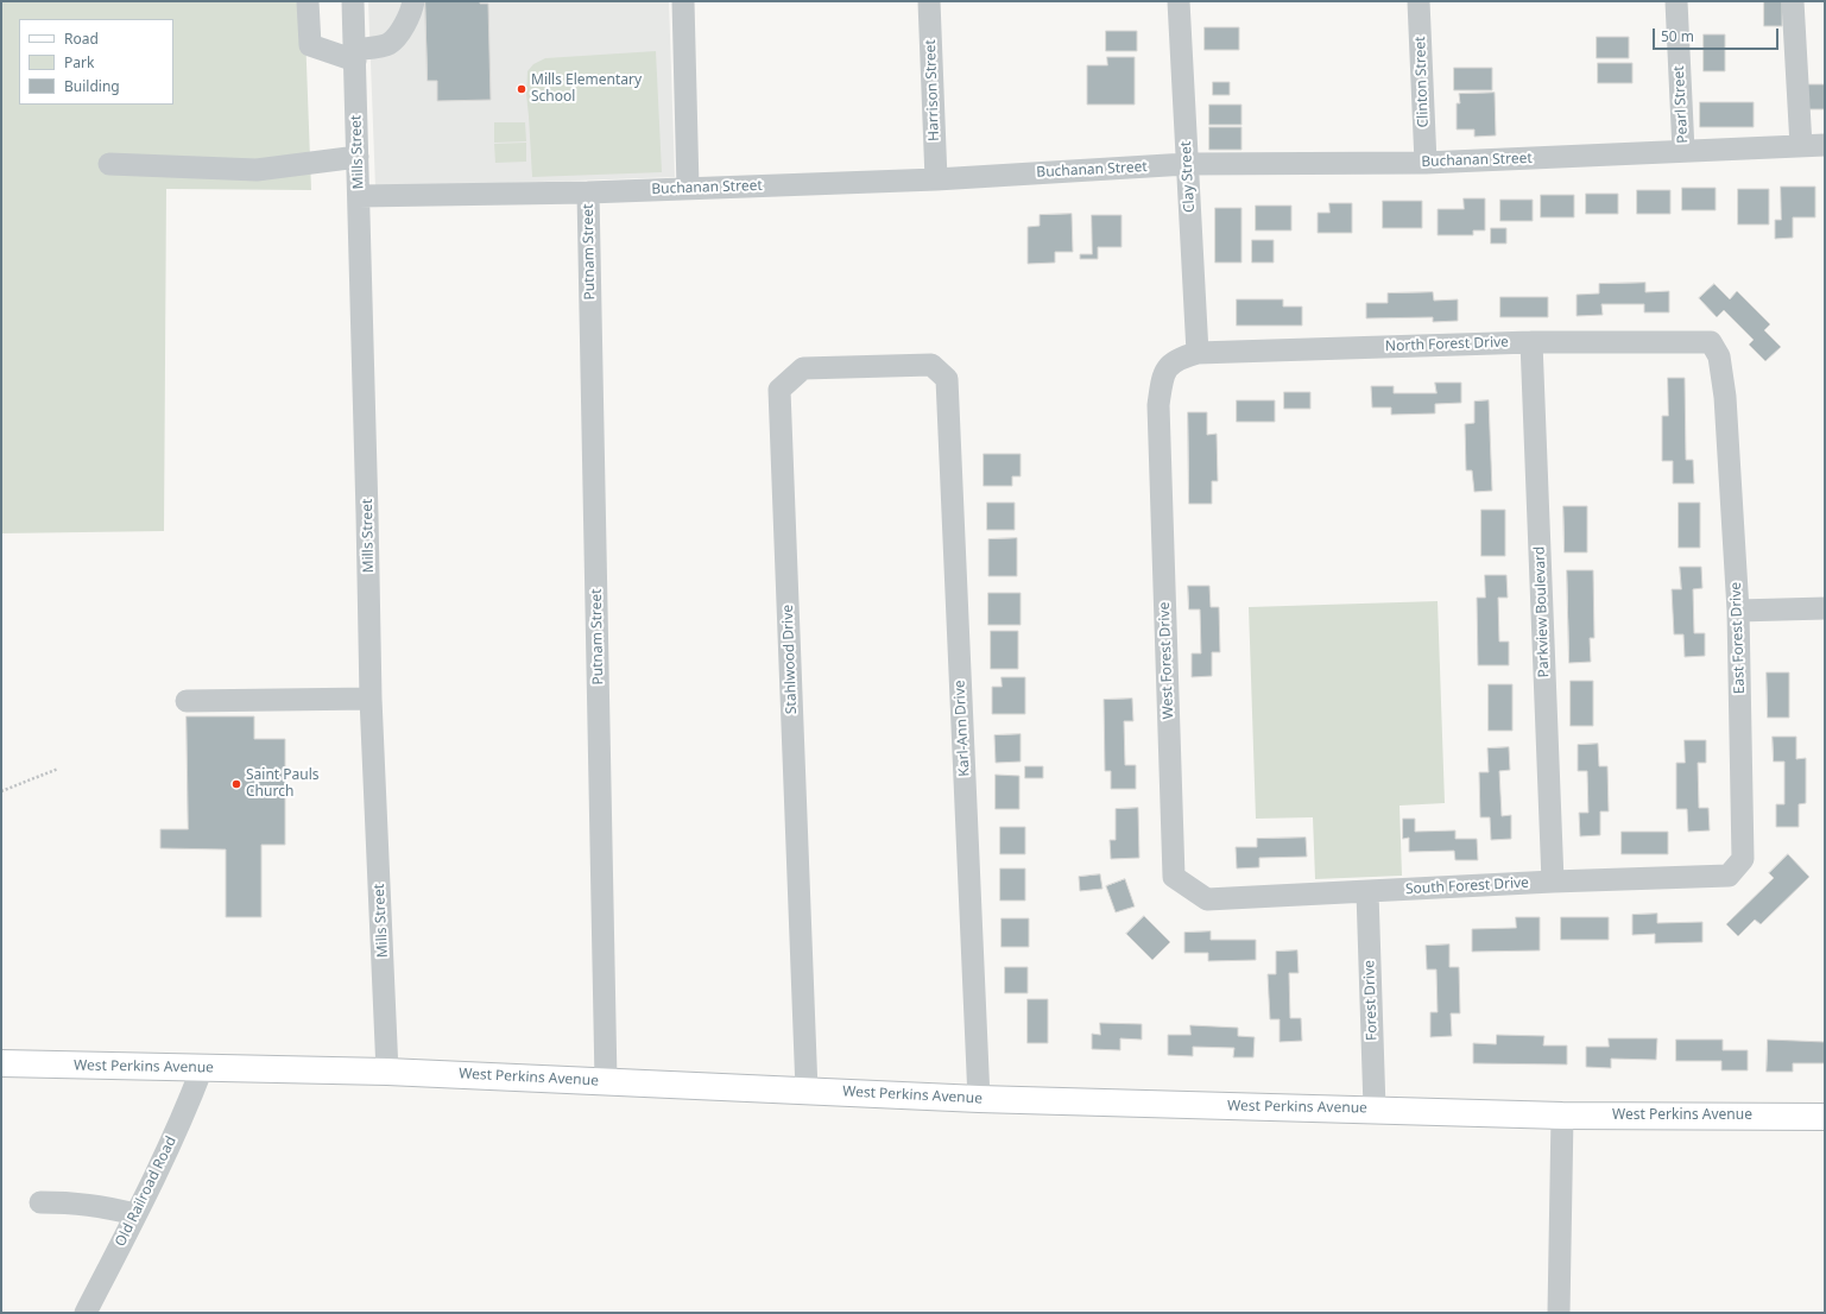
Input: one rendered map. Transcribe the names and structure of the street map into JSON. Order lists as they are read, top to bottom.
{
  "streets": {
    "main road": ["West Perkins Avenue"],
    "street": [
      "Clinton Street",
      "Harrison Street",
      "Pearl Street",
      "Mills Street",
      "Buchanan Street",
      "Clay Street",
      "Putnam Street",
      "North Forest Drive",
      "Parkview Boulevard",
      "East Forest Drive",
      "Stahlwood Drive",
      "West Forest Drive",
      "Karl-Ann Drive",
      "South Forest Drive",
      "Forest Drive",
      "Old Railroad Road"
    ]
  },
  "crossings": [
    ["Clinton Street", "Buchanan Street"],
    ["Harrison Street", "Buchanan Street"],
    ["Pearl Street", "Buchanan Street"],
    ["Mills Street", "Buchanan Street"],
    ["Mills Street", "West Perkins Avenue"],
    ["Buchanan Street", "Clay Street"],
    ["Buchanan Street", "Putnam Street"],
    ["Clay Street", "North Forest Drive"],
    ["Putnam Street", "West Perkins Avenue"],
    ["North Forest Drive", "Parkview Boulevard"],
    ["North Forest Drive", "East Forest Drive"],
    ["North Forest Drive", "West Forest Drive"],
    ["Parkview Boulevard", "South Forest Drive"],
    ["East Forest Drive", "South Forest Drive"],
    ["Stahlwood Drive", "Karl-Ann Drive"],
    ["Stahlwood Drive", "West Perkins Avenue"],
    ["West Forest Drive", "South Forest Drive"],
    ["Karl-Ann Drive", "West Perkins Avenue"],
    ["South Forest Drive", "Forest Drive"],
    ["Forest Drive", "West Perkins Avenue"],
    ["West Perkins Avenue", "Old Railroad Road"]
  ],
  "places": ["Mills Elementary School", "Saint Pauls Church"],
  "legend": ["Road", "Park", "Building"],
  "scale_bar": "50 m"
}
